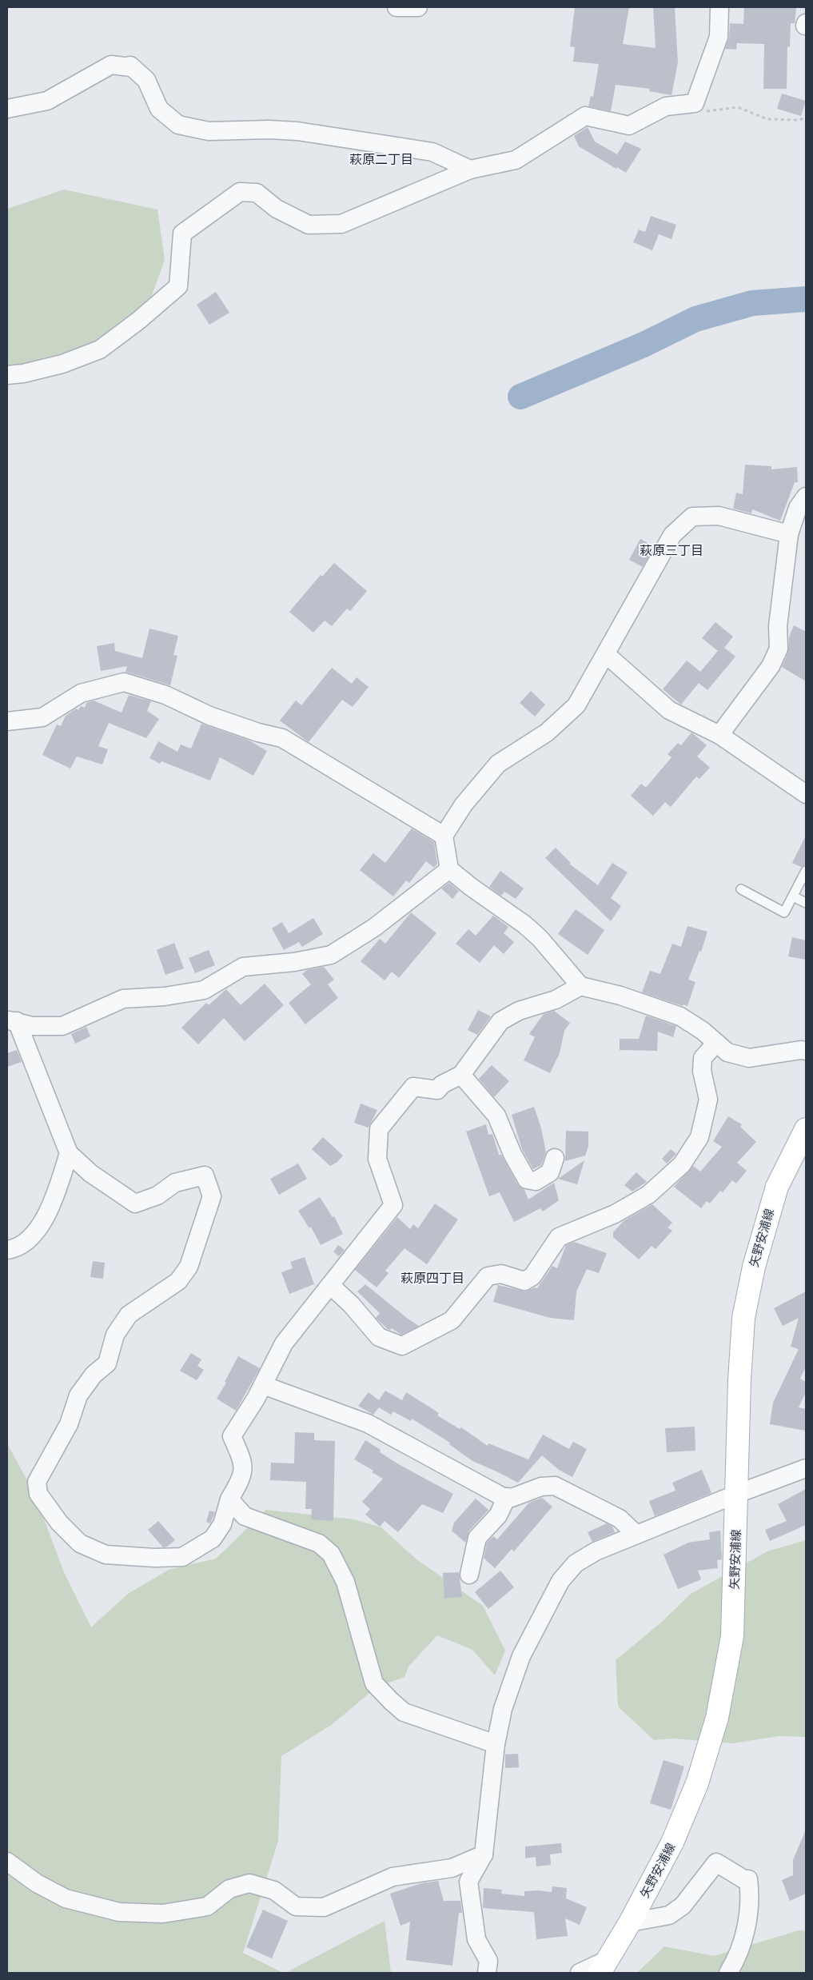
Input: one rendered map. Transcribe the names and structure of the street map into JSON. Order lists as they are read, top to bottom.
{
  "streets": {
    "main road": ["矢野安浦線"]
  },
  "districts": ["萩原二丁目", "萩原三丁目", "萩原四丁目"]
}
